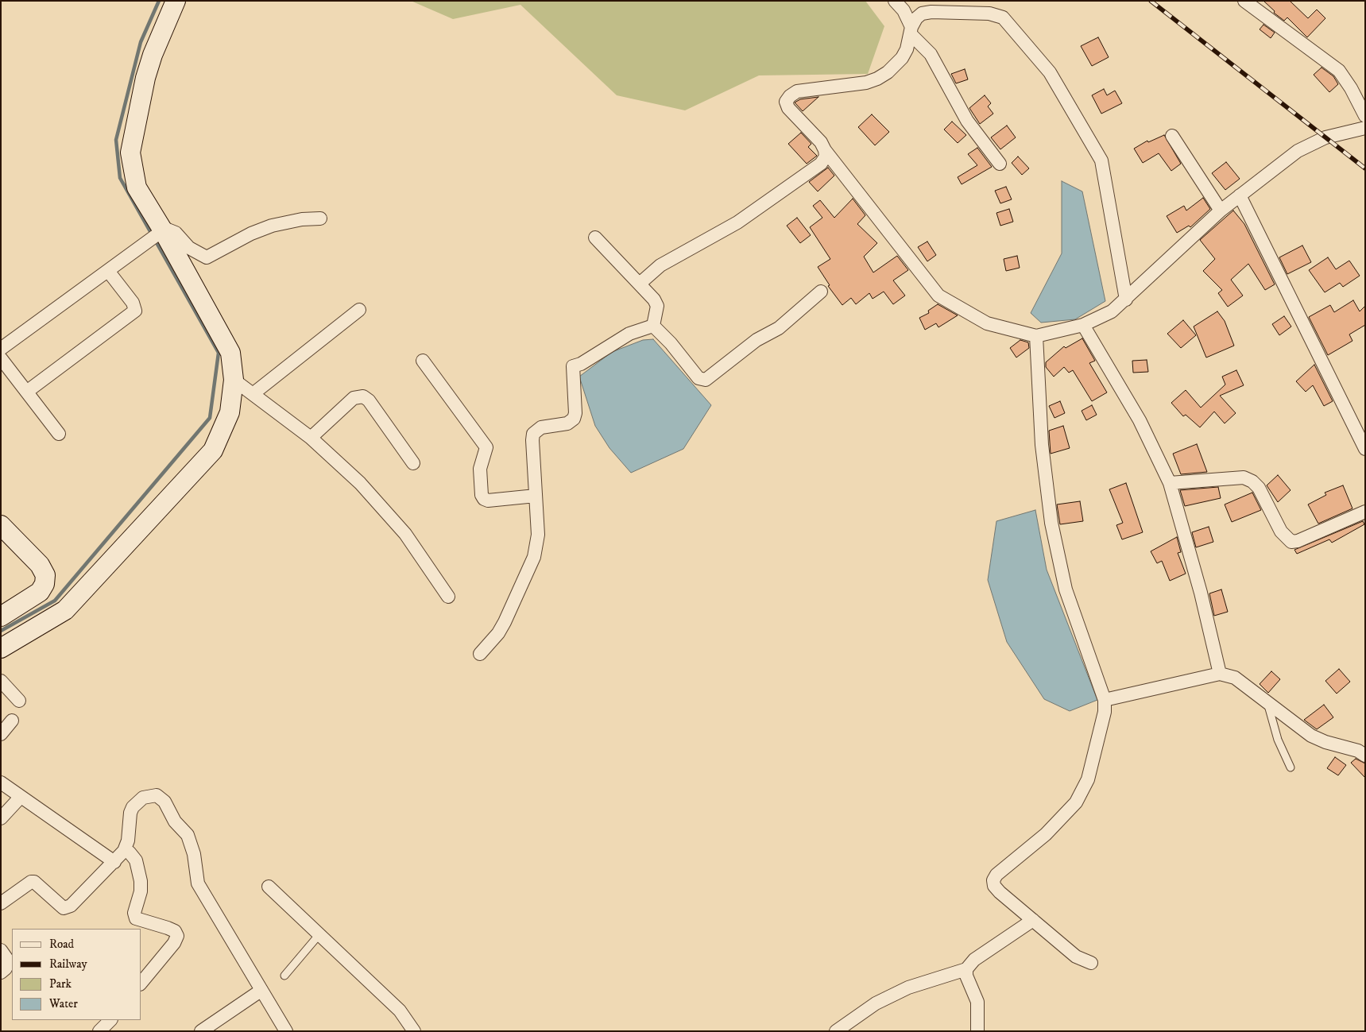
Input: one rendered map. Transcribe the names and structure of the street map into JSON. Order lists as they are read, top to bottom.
{
  "legend": [
    "Road",
    "Railway",
    "Park",
    "Water"
  ]
}
